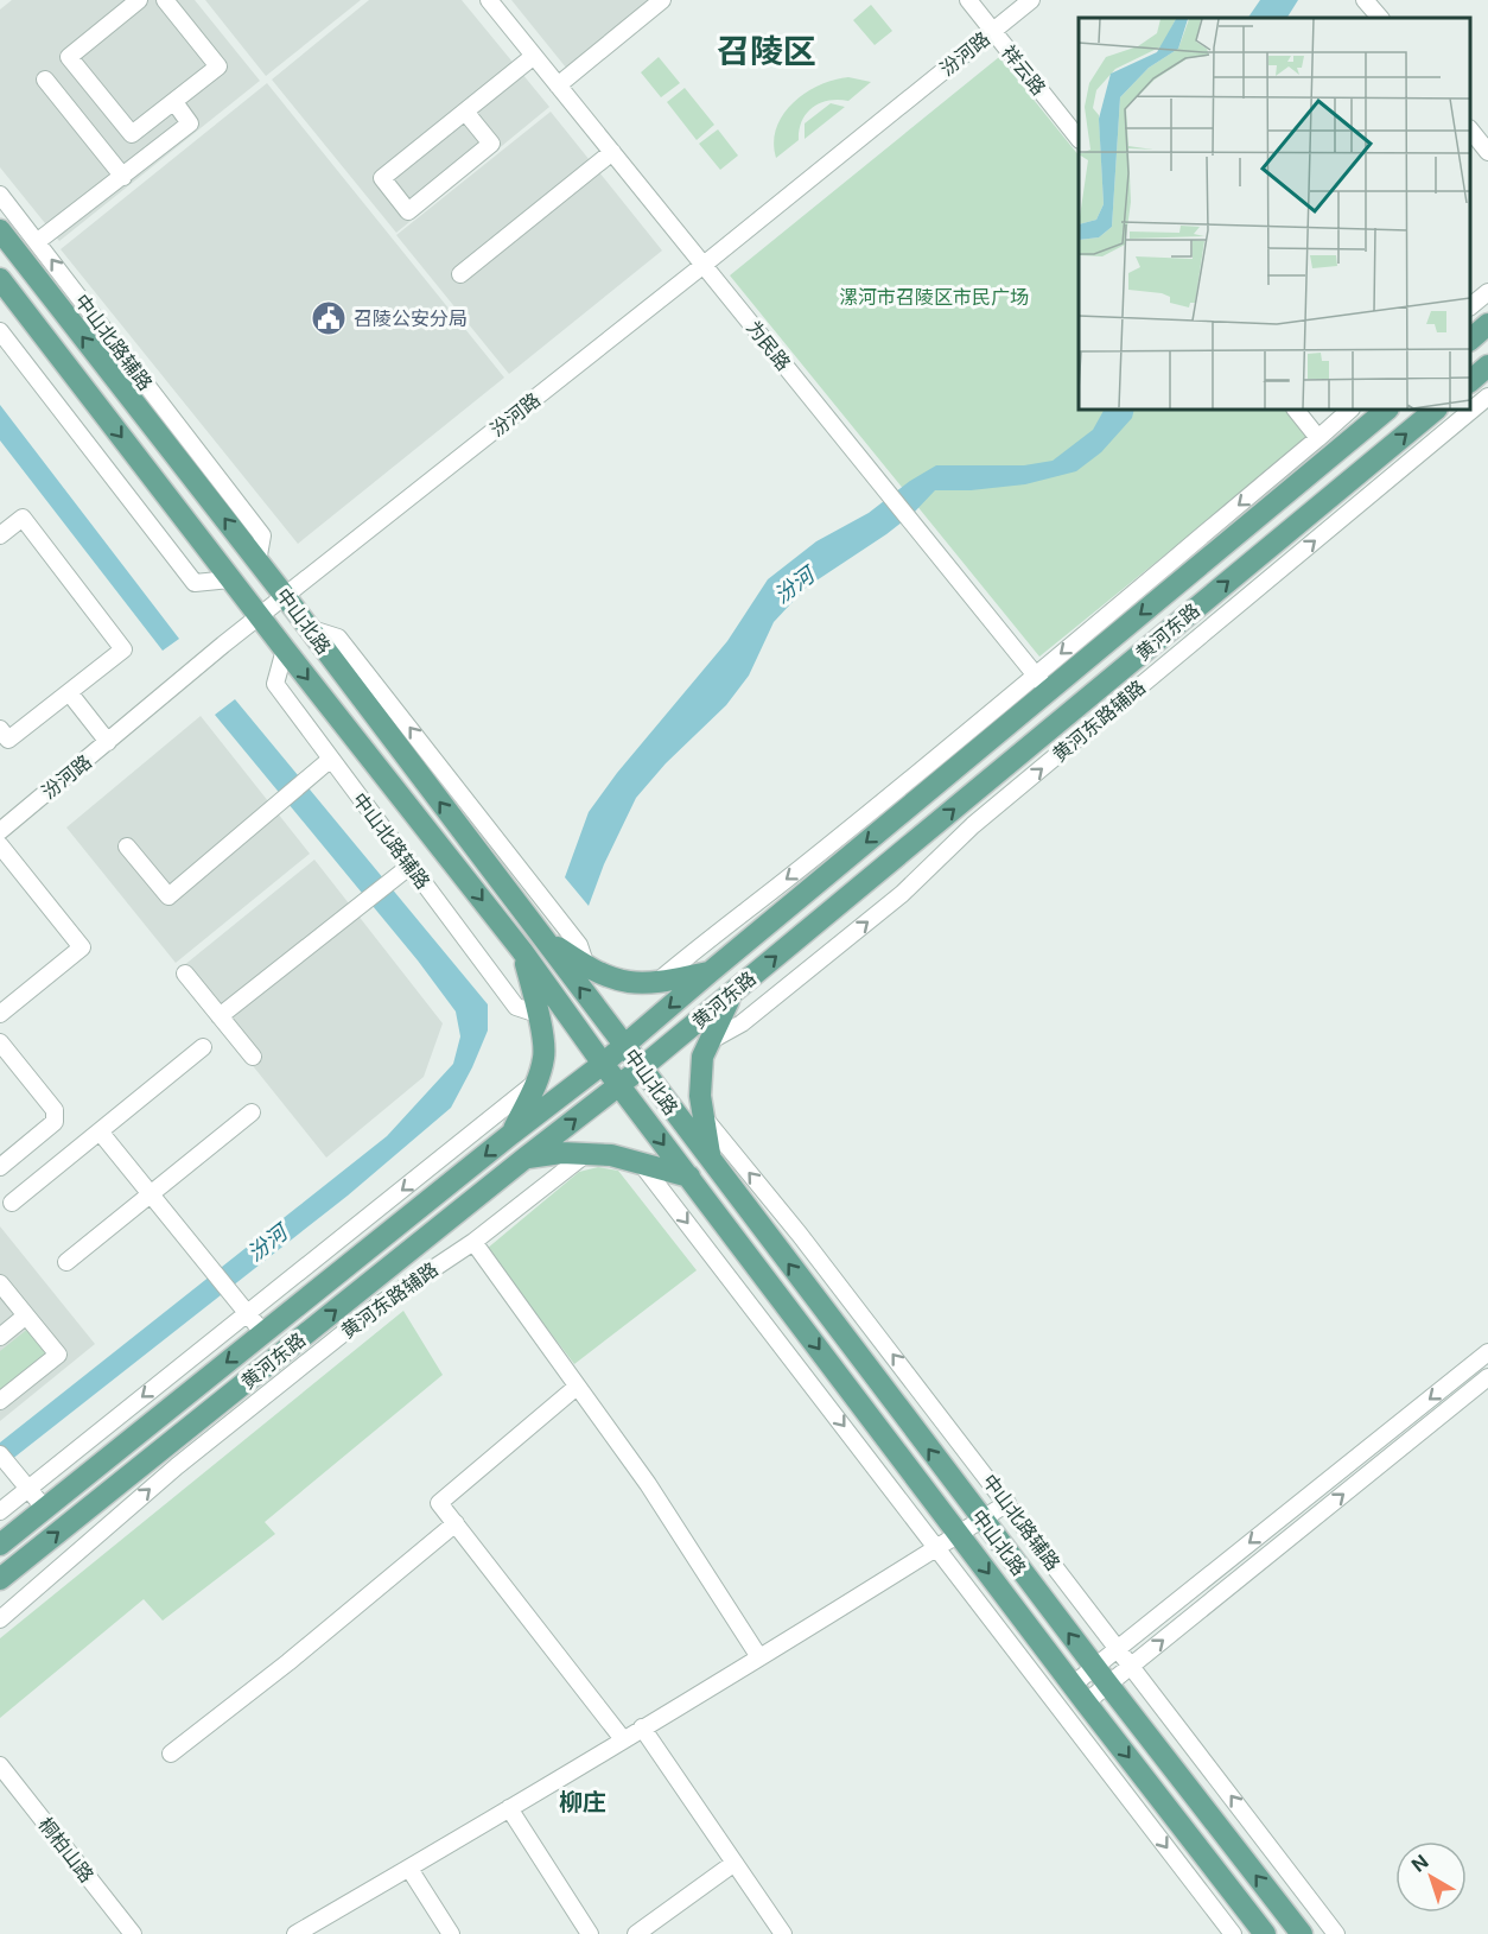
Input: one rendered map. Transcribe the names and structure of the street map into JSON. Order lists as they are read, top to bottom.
{
  "streets": {
    "main road": ["中山北路", "黄河东路"],
    "street": [
      "汾河路",
      "祥云路",
      "中山北路辅路",
      "为民路",
      "黄河东路辅路",
      "桐柏山路"
    ]
  },
  "crossings": [
    ["汾河路", "祥云路"],
    ["汾河路", "为民路"],
    ["汾河路", "中山北路"],
    ["中山北路辅路", "中山北路"],
    ["为民路", "黄河东路"],
    ["中山北路", "黄河东路"]
  ],
  "districts": ["召陵区", "柳庄"],
  "water": ["汾河"],
  "parks": ["漯河市召陵区市民广场"],
  "places": {
    "public building": ["召陵公安分局"]
  },
  "north": "top left"
}
